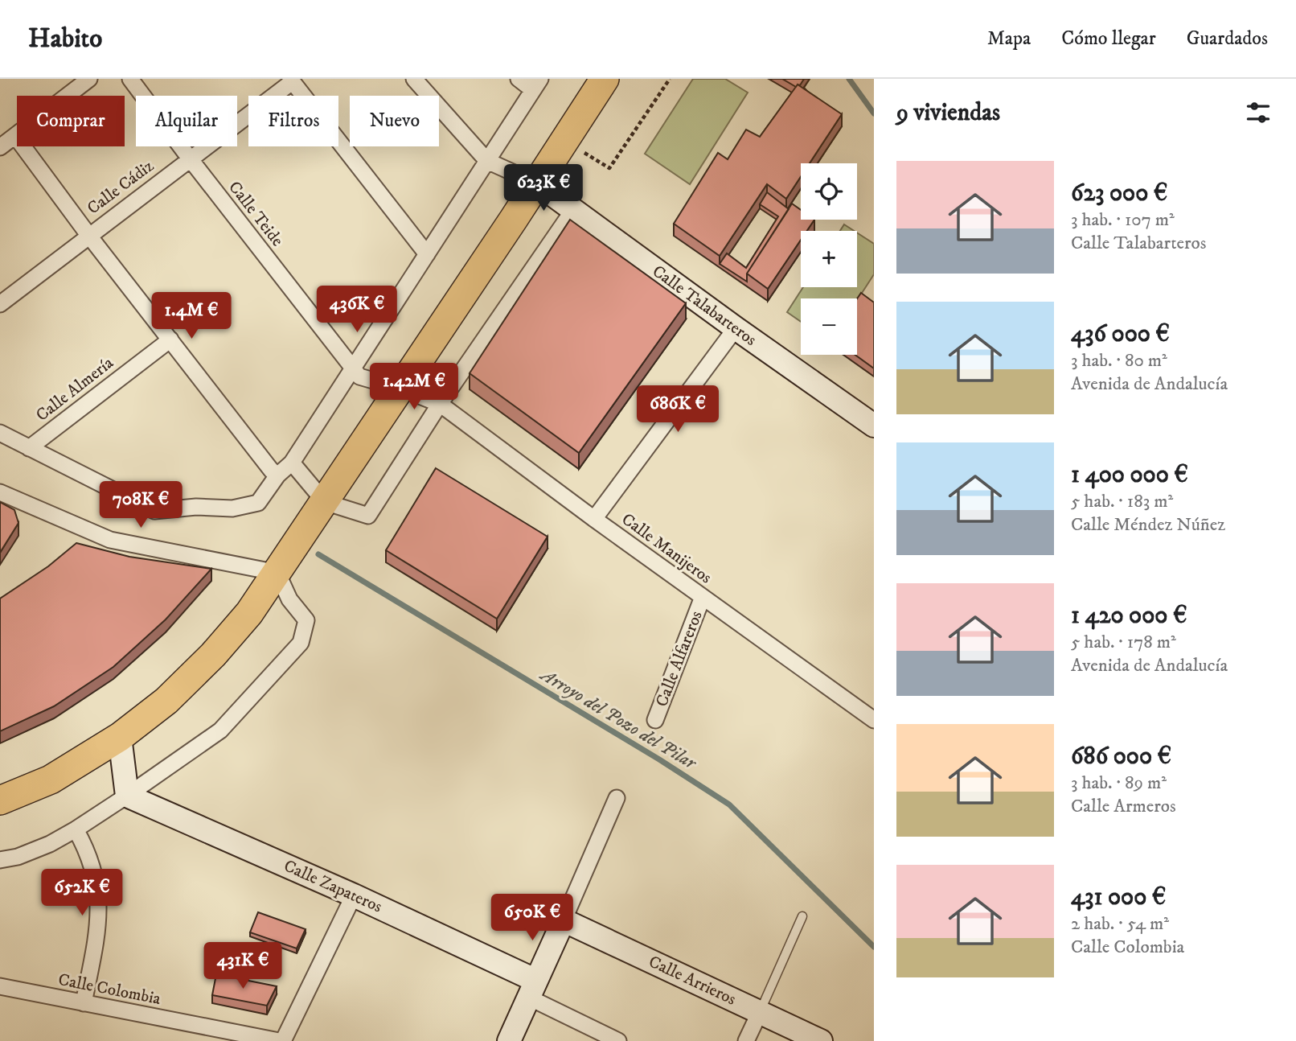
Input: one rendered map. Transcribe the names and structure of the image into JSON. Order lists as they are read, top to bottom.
{
  "streets": {
    "street": [
      "Calle Cádiz",
      "Calle Teide",
      "Calle Talabarteros",
      "Calle Almería",
      "Calle Manijeros",
      "Calle Alfareros",
      "Calle Zapateros",
      "Calle Arrieros",
      "Calle Colombia"
    ]
  },
  "crossings": [
    ["Calle Cádiz", "Calle Teide"],
    ["Calle Teide", "Calle Manijeros"],
    ["Calle Manijeros", "Calle Alfareros"]
  ],
  "water": ["Arroyo del Pozo del Pilar"],
  "page": {
    "header": "Habito",
    "nav": ["Mapa", "Cómo llegar", "Guardados"],
    "heading": "9 viviendas",
    "chip": [
      "Comprar",
      "Alquilar",
      "Filtros",
      "Nuevo"
    ],
    "list": [
      {
        "name": "623 000 €",
        "note": "3 hab. · 107 m² · Calle Talabarteros"
      },
      {
        "name": "436 000 €",
        "note": "3 hab. · 80 m² · Avenida de Andalucía"
      },
      {
        "name": "1 400 000 €",
        "note": "5 hab. · 183 m² · Calle Méndez Núñez"
      },
      {
        "name": "1 420 000 €",
        "note": "5 hab. · 178 m² · Avenida de Andalucía"
      },
      {
        "name": "686 000 €",
        "note": "3 hab. · 89 m² · Calle Armeros"
      },
      {
        "name": "431 000 €",
        "note": "2 hab. · 54 m² · Calle Colombia"
      }
    ],
    "map_buttons": ["+", "−"],
    "price": [
      "623K €",
      "436K €",
      "1.4M €",
      "1.42M €",
      "686K €",
      "708K €",
      "652K €",
      "650K €",
      "431K €"
    ]
  }
}
